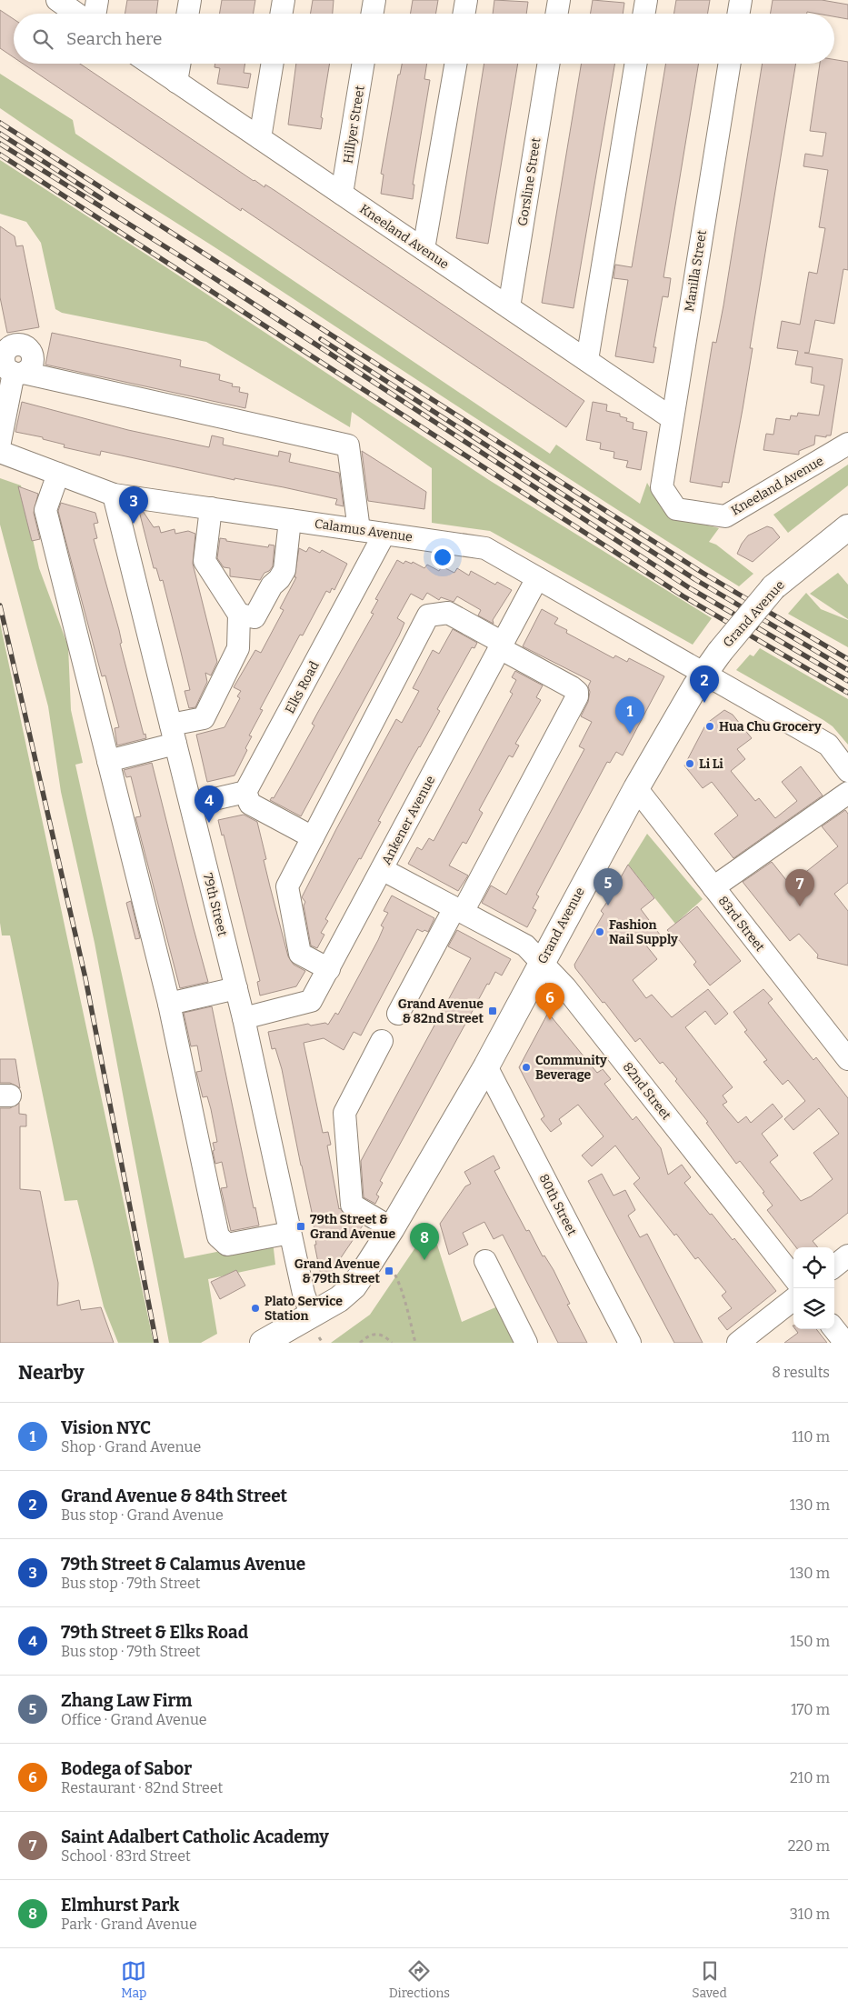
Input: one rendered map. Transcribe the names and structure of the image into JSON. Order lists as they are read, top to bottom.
{
  "streets": {
    "main road": ["Grand Avenue"],
    "street": [
      "Hillyer Street",
      "Gorsline Street",
      "Kneeland Avenue",
      "Manilla Street",
      "Calamus Avenue",
      "Elks Road",
      "Ankener Avenue",
      "79th Street",
      "83rd Street",
      "82nd Street",
      "80th Street"
    ]
  },
  "crossings": [
    ["Hillyer Street", "Kneeland Avenue"],
    ["Gorsline Street", "Kneeland Avenue"],
    ["Kneeland Avenue", "Manilla Street"],
    ["Calamus Avenue", "Grand Avenue"],
    ["Calamus Avenue", "Elks Road"],
    ["Calamus Avenue", "Ankener Avenue"],
    ["Calamus Avenue", "79th Street"],
    ["Grand Avenue", "79th Street"],
    ["Grand Avenue", "83rd Street"],
    ["Grand Avenue", "82nd Street"],
    ["Grand Avenue", "80th Street"],
    ["Ankener Avenue", "79th Street"],
    ["Ankener Avenue", "82nd Street"]
  ],
  "places": {
    "other": [
      "Hua Chu Grocery",
      "Li Li",
      "Fashion Nail Supply",
      "Community Beverage",
      "Plato Service Station"
    ],
    "transit": ["Grand Avenue & 82nd Street", "79th Street & Grand Avenue", "Grand Avenue & 79th Street"]
  },
  "page": {
    "search": "Search here",
    "pins": [
      "3",
      "2",
      "1",
      "4",
      "5",
      "7",
      "6",
      "8"
    ],
    "heading": ["Nearby", "8 results"],
    "list": [
      {
        "mark": "1",
        "name": "Vision NYC",
        "note": "Shop · Grand Avenue",
        "value": "110 m"
      },
      {
        "mark": "2",
        "name": "Grand Avenue & 84th Street",
        "note": "Bus stop · Grand Avenue",
        "value": "130 m"
      },
      {
        "mark": "3",
        "name": "79th Street & Calamus Avenue",
        "note": "Bus stop · 79th Street",
        "value": "130 m"
      },
      {
        "mark": "4",
        "name": "79th Street & Elks Road",
        "note": "Bus stop · 79th Street",
        "value": "150 m"
      },
      {
        "mark": "5",
        "name": "Zhang Law Firm",
        "note": "Office · Grand Avenue",
        "value": "170 m"
      },
      {
        "mark": "6",
        "name": "Bodega of Sabor",
        "note": "Restaurant · 82nd Street",
        "value": "210 m"
      },
      {
        "mark": "7",
        "name": "Saint Adalbert Catholic Academy",
        "note": "School · 83rd Street",
        "value": "220 m"
      },
      {
        "mark": "8",
        "name": "Elmhurst Park",
        "note": "Park · Grand Avenue",
        "value": "310 m"
      }
    ],
    "nav": ["Map", "Directions", "Saved"]
  }
}
